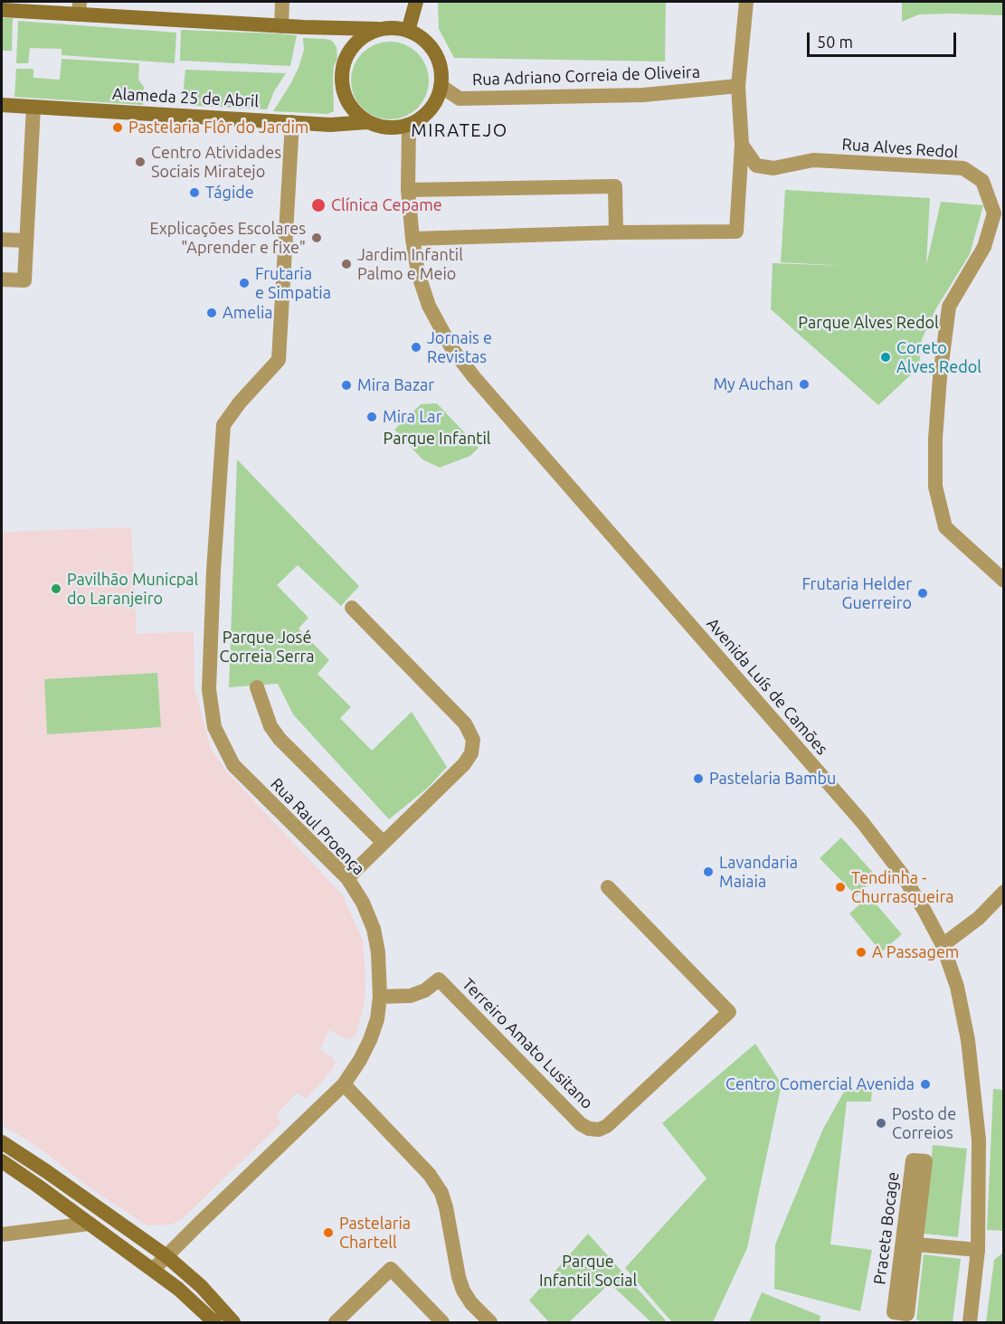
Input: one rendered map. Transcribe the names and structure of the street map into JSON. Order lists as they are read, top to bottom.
{
  "streets": {
    "main road": ["Alameda 25 de Abril"],
    "street": [
      "Rua Adriano Correia de Oliveira",
      "Rua Alves Redol",
      "Avenida Luís de Camões",
      "Rua Raul Proença",
      "Terreiro Amato Lusitano",
      "Praceta Bocage"
    ]
  },
  "crossings": [
    ["Rua Adriano Correia de Oliveira", "Alameda 25 de Abril"],
    ["Rua Adriano Correia de Oliveira", "Avenida Luís de Camões"],
    ["Alameda 25 de Abril", "Avenida Luís de Camões"],
    ["Alameda 25 de Abril", "Rua Raul Proença"],
    ["Avenida Luís de Camões", "Praceta Bocage"],
    ["Rua Raul Proença", "Terreiro Amato Lusitano"]
  ],
  "districts": ["MIRATEJO"],
  "parks": [
    "Parque Alves Redol",
    "Parque Infantil",
    "Parque José Correia Serra",
    "Parque Infantil Social"
  ],
  "places": [
    "Pastelaria Flôr do Jardim",
    "Centro Atividades Sociais Miratejo",
    "Tágide",
    "Clínica Cepame",
    "Explicações Escolares \"Aprender e fixe\"",
    "Jardim Infantil Palmo e Meio",
    "Frutaria e Simpatia",
    "Amelia",
    "Jornais e Revistas",
    "Coreto Alves Redol",
    "My Auchan",
    "Mira Bazar",
    "Mira Lar",
    "Pavilhão Municpal do Laranjeiro",
    "Frutaria Helder Guerreiro",
    "Pastelaria Bambu",
    "Lavandaria Maiaia",
    "Tendinha - Churrasqueira",
    "A Passagem",
    "Centro Comercial Avenida",
    "Posto de Correios",
    "Pastelaria Chartell"
  ],
  "scale_bar": "50 m"
}
